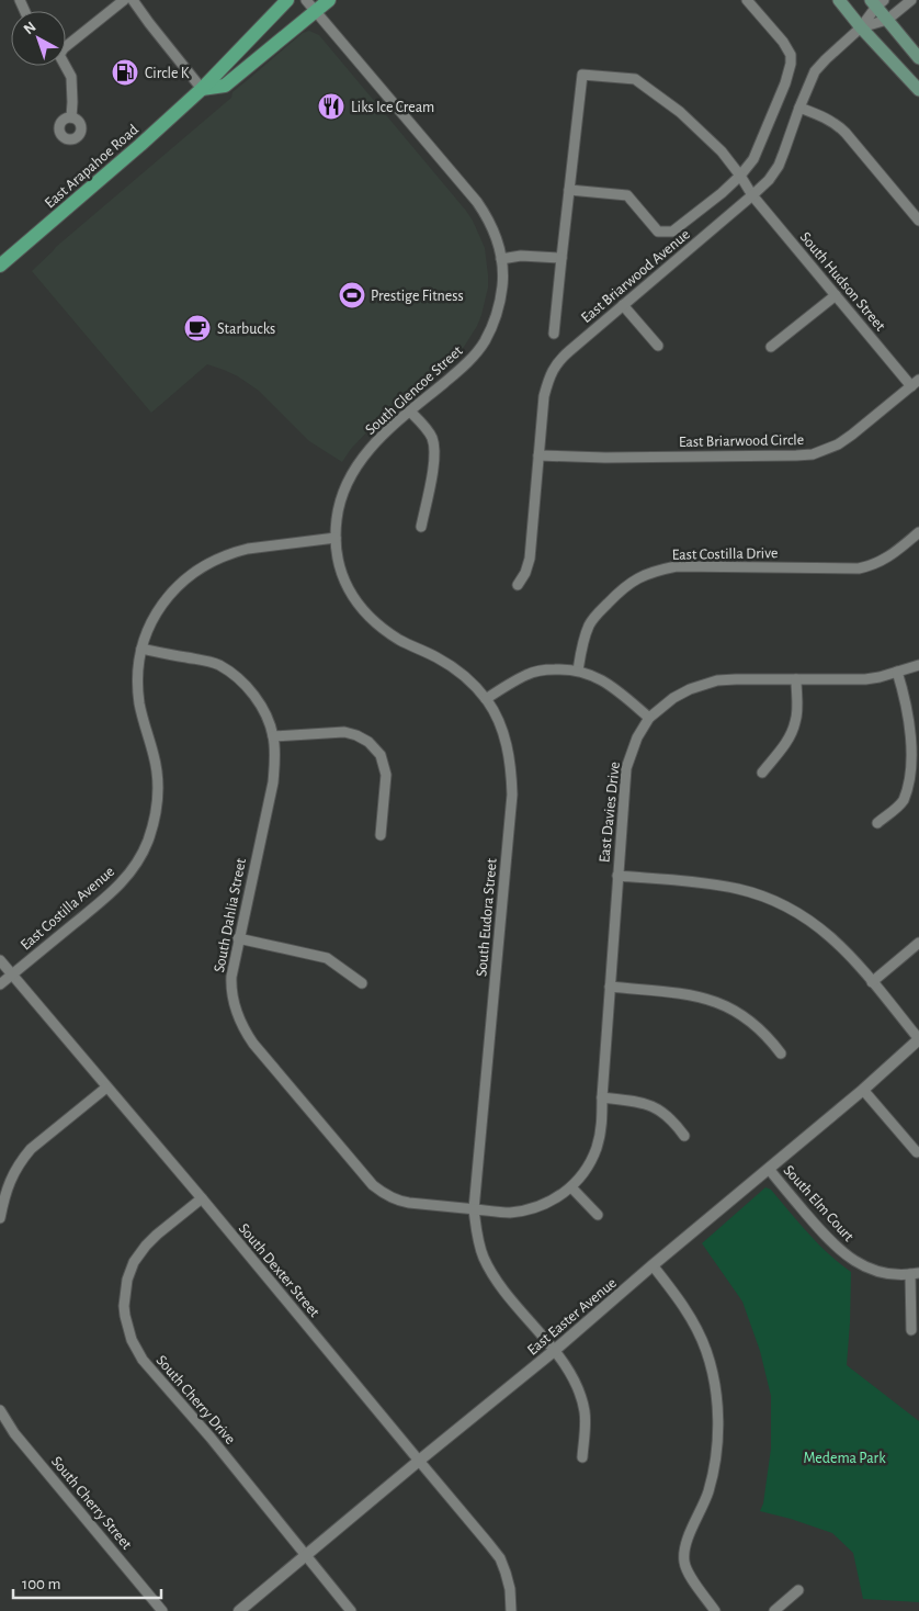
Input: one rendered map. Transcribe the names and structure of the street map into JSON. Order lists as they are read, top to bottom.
{
  "streets": {
    "main road": ["East Arapahoe Road"],
    "street": [
      "East Briarwood Avenue",
      "South Hudson Street",
      "South Glencoe Street",
      "East Briarwood Circle",
      "East Costilla Drive",
      "East Davies Drive",
      "East Costilla Avenue",
      "South Dahlia Street",
      "South Eudora Street",
      "South Elm Court",
      "South Dexter Street",
      "East Easter Avenue",
      "South Cherry Drive",
      "South Cherry Street"
    ]
  },
  "crossings": [
    ["East Arapahoe Road", "South Glencoe Street"],
    ["East Briarwood Avenue", "South Hudson Street"],
    ["East Briarwood Avenue", "East Briarwood Circle"],
    ["South Hudson Street", "East Briarwood Circle"],
    ["South Glencoe Street", "East Costilla Avenue"],
    ["South Glencoe Street", "South Eudora Street"],
    ["East Davies Drive", "South Dahlia Street"],
    ["East Davies Drive", "South Eudora Street"],
    ["East Costilla Avenue", "South Dahlia Street"],
    ["East Costilla Avenue", "South Eudora Street"],
    ["East Costilla Avenue", "South Dexter Street"],
    ["South Dahlia Street", "South Eudora Street"],
    ["South Eudora Street", "East Easter Avenue"],
    ["South Elm Court", "East Easter Avenue"],
    ["South Dexter Street", "East Easter Avenue"],
    ["South Dexter Street", "South Cherry Drive"],
    ["East Easter Avenue", "South Cherry Drive"]
  ],
  "parks": ["Medema Park"],
  "places": {
    "fuel station": ["Circle K"],
    "restaurant": ["Liks Ice Cream"],
    "sports": ["Prestige Fitness"],
    "cafe": ["Starbucks"]
  },
  "scale_bar": "100 m",
  "north": "top left"
}
